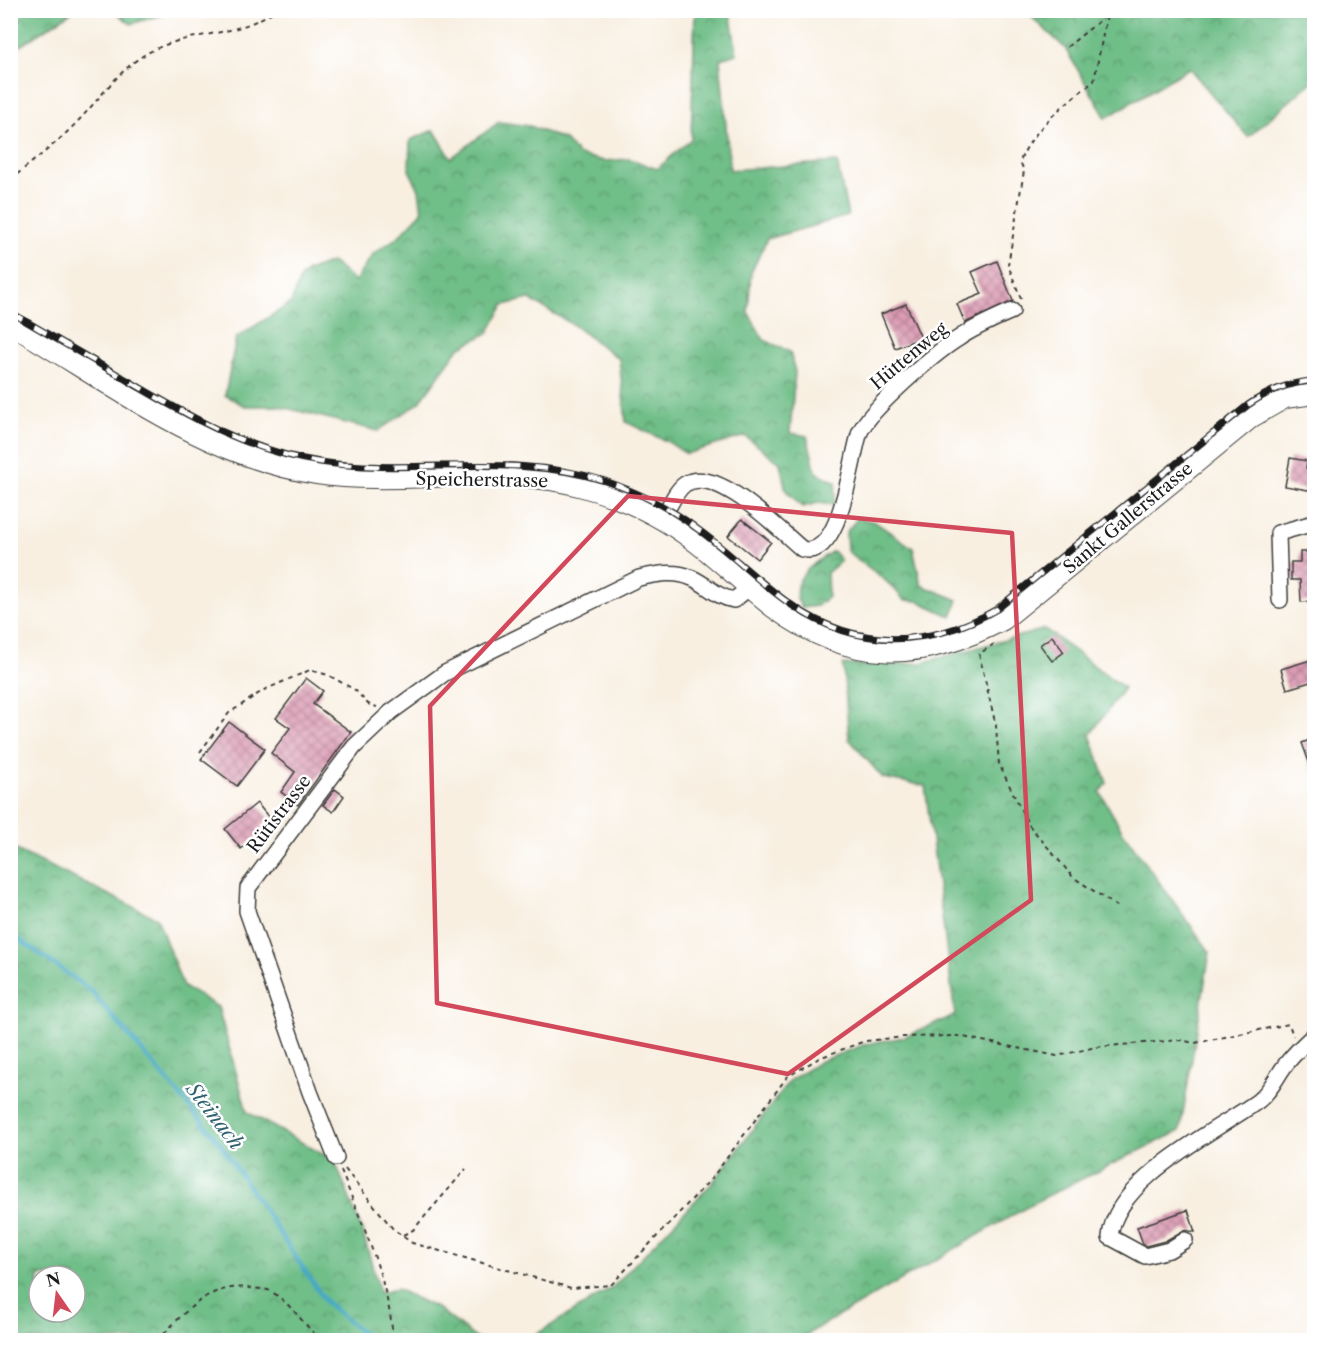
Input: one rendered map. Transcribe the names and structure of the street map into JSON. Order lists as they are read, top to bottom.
{
  "streets": {
    "main road": ["Speicherstrasse", "Sankt Gallerstrasse"],
    "street": ["Hüttenweg", "Rütistrasse"]
  },
  "crossings": [
    ["Hüttenweg", "Speicherstrasse"],
    ["Speicherstrasse", "Sankt Gallerstrasse"],
    ["Speicherstrasse", "Rütistrasse"]
  ],
  "water": ["Steinach"],
  "north": "top"
}
